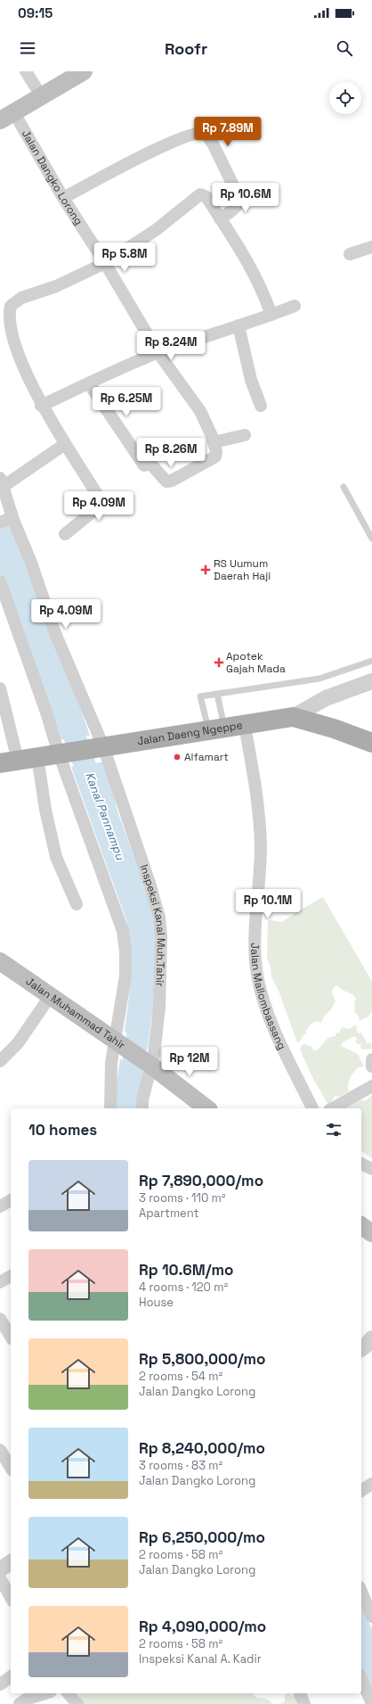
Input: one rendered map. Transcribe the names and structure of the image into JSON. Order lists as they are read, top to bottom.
{
  "streets": {
    "main road": ["Jalan Daeng Ngeppe", "Jalan Muhammad Tahir"],
    "street": ["Jalan Dangko Lorong", "Inspeksi Kanal Muh.Tahir", "Jalan Mallombassang"]
  },
  "crossings": [
    ["Jalan Daeng Ngeppe", "Inspeksi Kanal Muh.Tahir"],
    ["Jalan Daeng Ngeppe", "Jalan Mallombassang"],
    ["Inspeksi Kanal Muh.Tahir", "Jalan Muhammad Tahir"]
  ],
  "water": ["Kanal Pannampu"],
  "places": {
    "health": ["RS Uumum Daerah Haji", "Apotek Gajah Mada"],
    "other": ["Alfamart"]
  },
  "page": {
    "status": "09:15",
    "header": "Roofr",
    "price": [
      "Rp 7.89M",
      "Rp 10.6M",
      "Rp 5.8M",
      "Rp 8.24M",
      "Rp 6.25M",
      "Rp 8.26M",
      "Rp 4.09M",
      "Rp 4.09M",
      "Rp 10.1M",
      "Rp 12M"
    ],
    "heading": "10 homes",
    "list": [
      {
        "name": "Rp 7,890,000/mo",
        "note": "3 rooms · 110 m² · Apartment"
      },
      {
        "name": "Rp 10.6M/mo",
        "note": "4 rooms · 120 m² · House"
      },
      {
        "name": "Rp 5,800,000/mo",
        "note": "2 rooms · 54 m² · Jalan Dangko Lorong"
      },
      {
        "name": "Rp 8,240,000/mo",
        "note": "3 rooms · 83 m² · Jalan Dangko Lorong"
      },
      {
        "name": "Rp 6,250,000/mo",
        "note": "2 rooms · 58 m² · Jalan Dangko Lorong"
      },
      {
        "name": "Rp 4,090,000/mo",
        "note": "2 rooms · 58 m² · Inspeksi Kanal A. Kadir"
      }
    ]
  }
}
